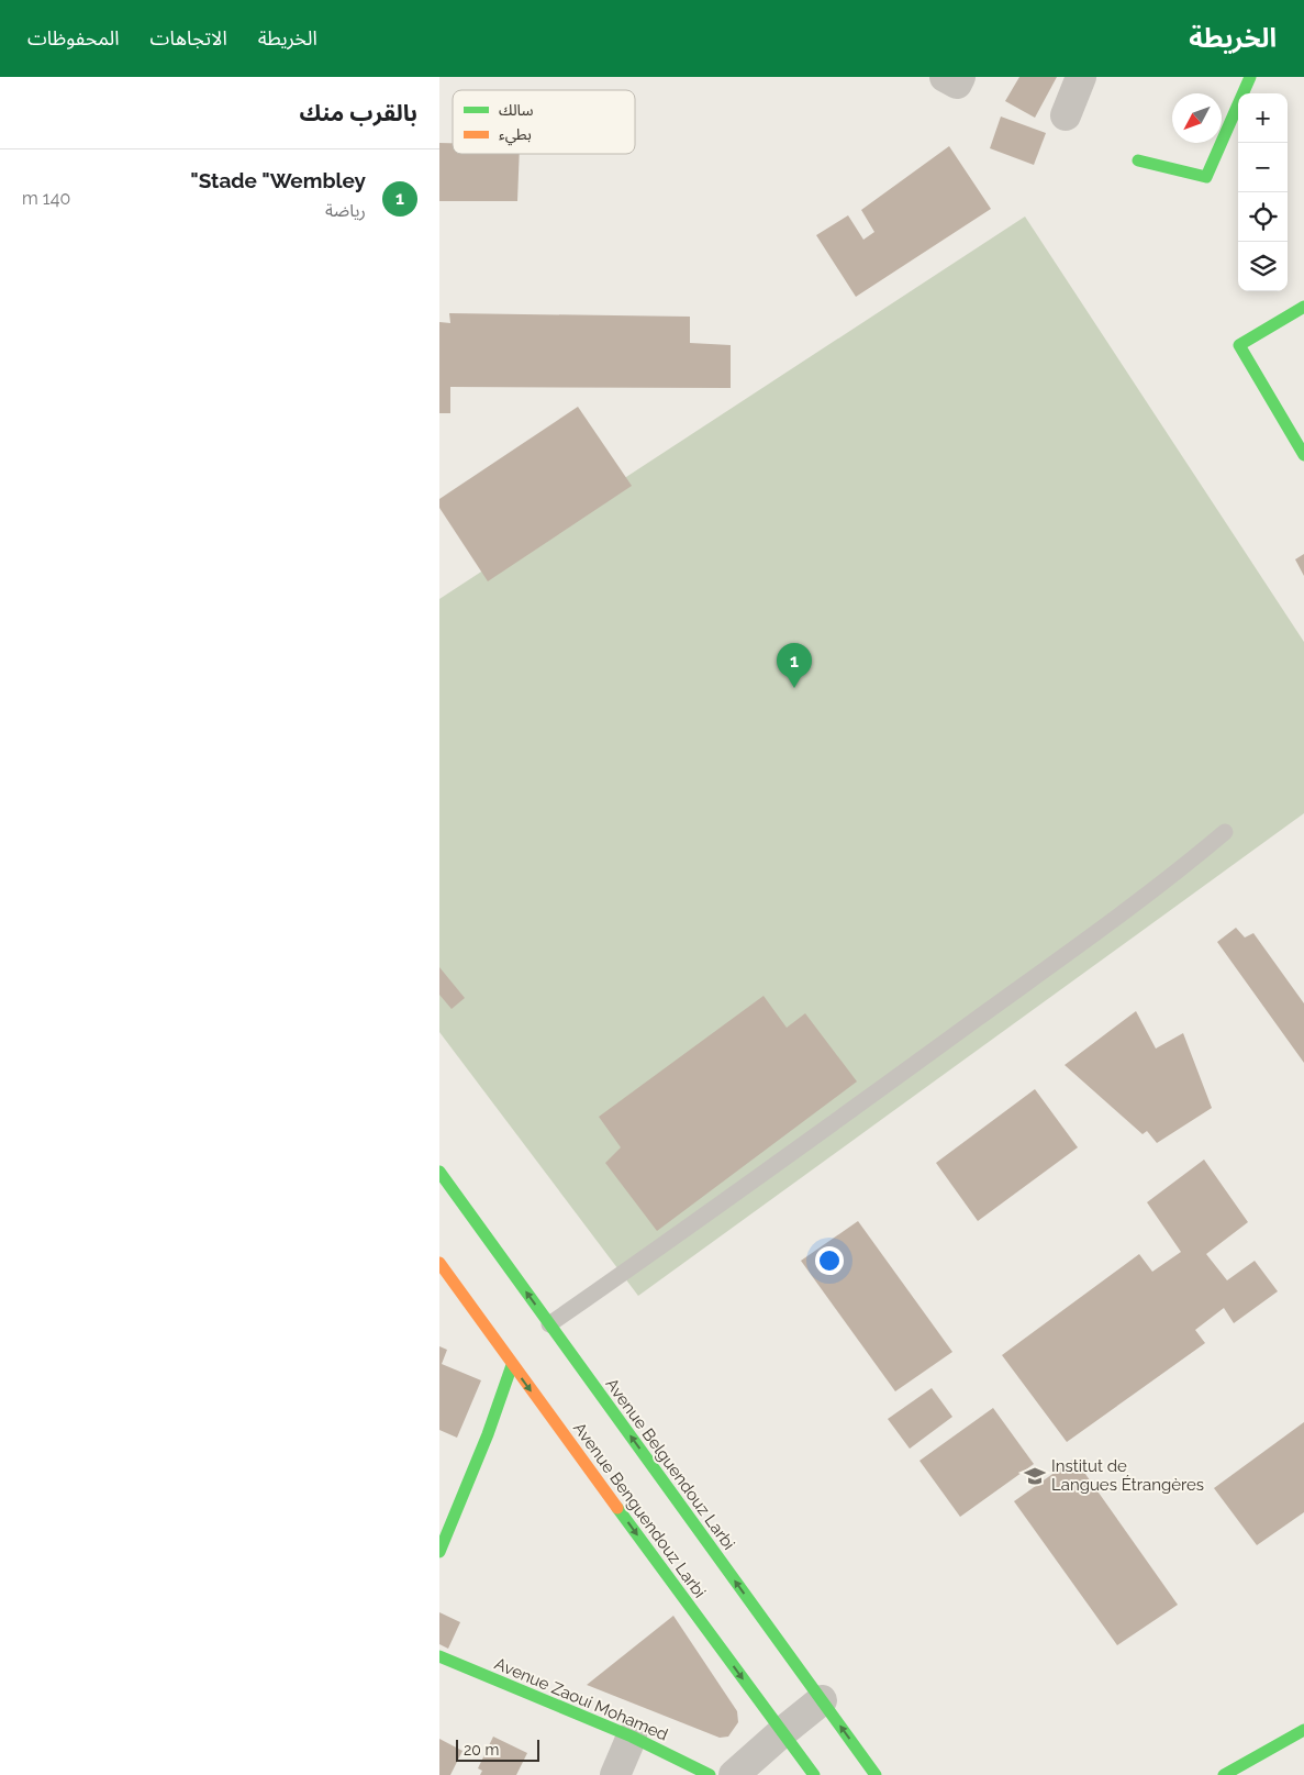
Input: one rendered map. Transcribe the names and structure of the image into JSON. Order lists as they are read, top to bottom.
{
  "streets": {
    "main road": ["Avenue Belguendouz Larbi", "Avenue Benguendouz Larbi", "Avenue Zaoui Mohamed"]
  },
  "one_way": ["Avenue Belguendouz Larbi", "Avenue Benguendouz Larbi"],
  "places": {
    "school or university": ["Institut de Langues Étrangères"]
  },
  "legend": ["سالك", "بطيء"],
  "scale_bar": "20 m",
  "north": "bottom left",
  "page": {
    "header": "الخريطة",
    "nav": ["الخريطة", "الاتجاهات", "المحفوظات"],
    "heading": "بالقرب منك",
    "map_buttons": ["+", "−"],
    "list": [
      {
        "mark": "1",
        "name": "Stade \"Wembley\"",
        "note": "رياضة",
        "value": "140 m"
      }
    ],
    "pins": "1",
    "scale": "20 m"
  }
}
